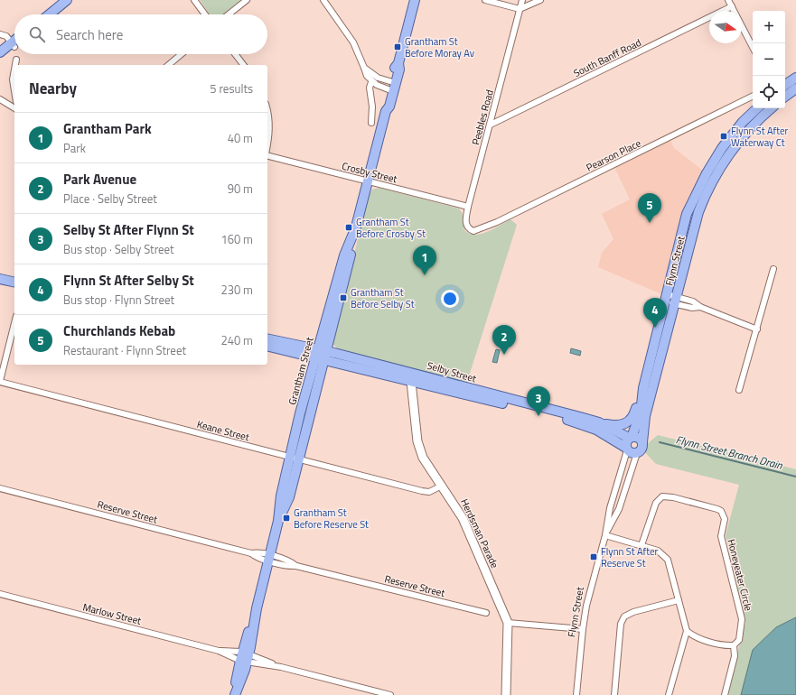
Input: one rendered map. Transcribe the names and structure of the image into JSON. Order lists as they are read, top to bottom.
{
  "streets": {
    "main road": [
      "Flynn Street",
      "Grantham Street",
      "Selby Street",
      "Herdsman Parade"
    ],
    "street": [
      "South Banff Road",
      "Peebles Road",
      "Pearson Place",
      "Crosby Street",
      "Keane Street",
      "Reserve Street",
      "Honeyeater Circle",
      "Marlow Street"
    ]
  },
  "crossings": [
    ["South Banff Road", "Peebles Road"],
    ["Peebles Road", "Pearson Place"],
    ["Peebles Road", "Crosby Street"],
    ["Crosby Street", "Grantham Street"],
    ["Flynn Street", "Selby Street"],
    ["Grantham Street", "Selby Street"],
    ["Grantham Street", "Keane Street"],
    ["Grantham Street", "Reserve Street"],
    ["Grantham Street", "Marlow Street"],
    ["Selby Street", "Herdsman Parade"],
    ["Keane Street", "Herdsman Parade"]
  ],
  "water": ["Flynn Street Branch Drain"],
  "places": {
    "transit": [
      "Grantham St Before Moray Av",
      "Flynn St After Waterway Ct",
      "Grantham St Before Crosby St",
      "Grantham St Before Selby St",
      "Grantham St Before Reserve St",
      "Flynn St After Reserve St"
    ]
  },
  "north": "right",
  "page": {
    "map_buttons": ["+", "−"],
    "search": "Search here",
    "heading": ["Nearby", "5 results"],
    "list": [
      {
        "mark": "1",
        "name": "Grantham Park",
        "note": "Park",
        "value": "40 m"
      },
      {
        "mark": "2",
        "name": "Park Avenue",
        "note": "Place · Selby Street",
        "value": "90 m"
      },
      {
        "mark": "3",
        "name": "Selby St After Flynn St",
        "note": "Bus stop · Selby Street",
        "value": "160 m"
      },
      {
        "mark": "4",
        "name": "Flynn St After Selby St",
        "note": "Bus stop · Flynn Street",
        "value": "230 m"
      },
      {
        "mark": "5",
        "name": "Churchlands Kebab",
        "note": "Restaurant · Flynn Street",
        "value": "240 m"
      }
    ],
    "pins": [
      "5",
      "1",
      "4",
      "2",
      "3"
    ]
  }
}
